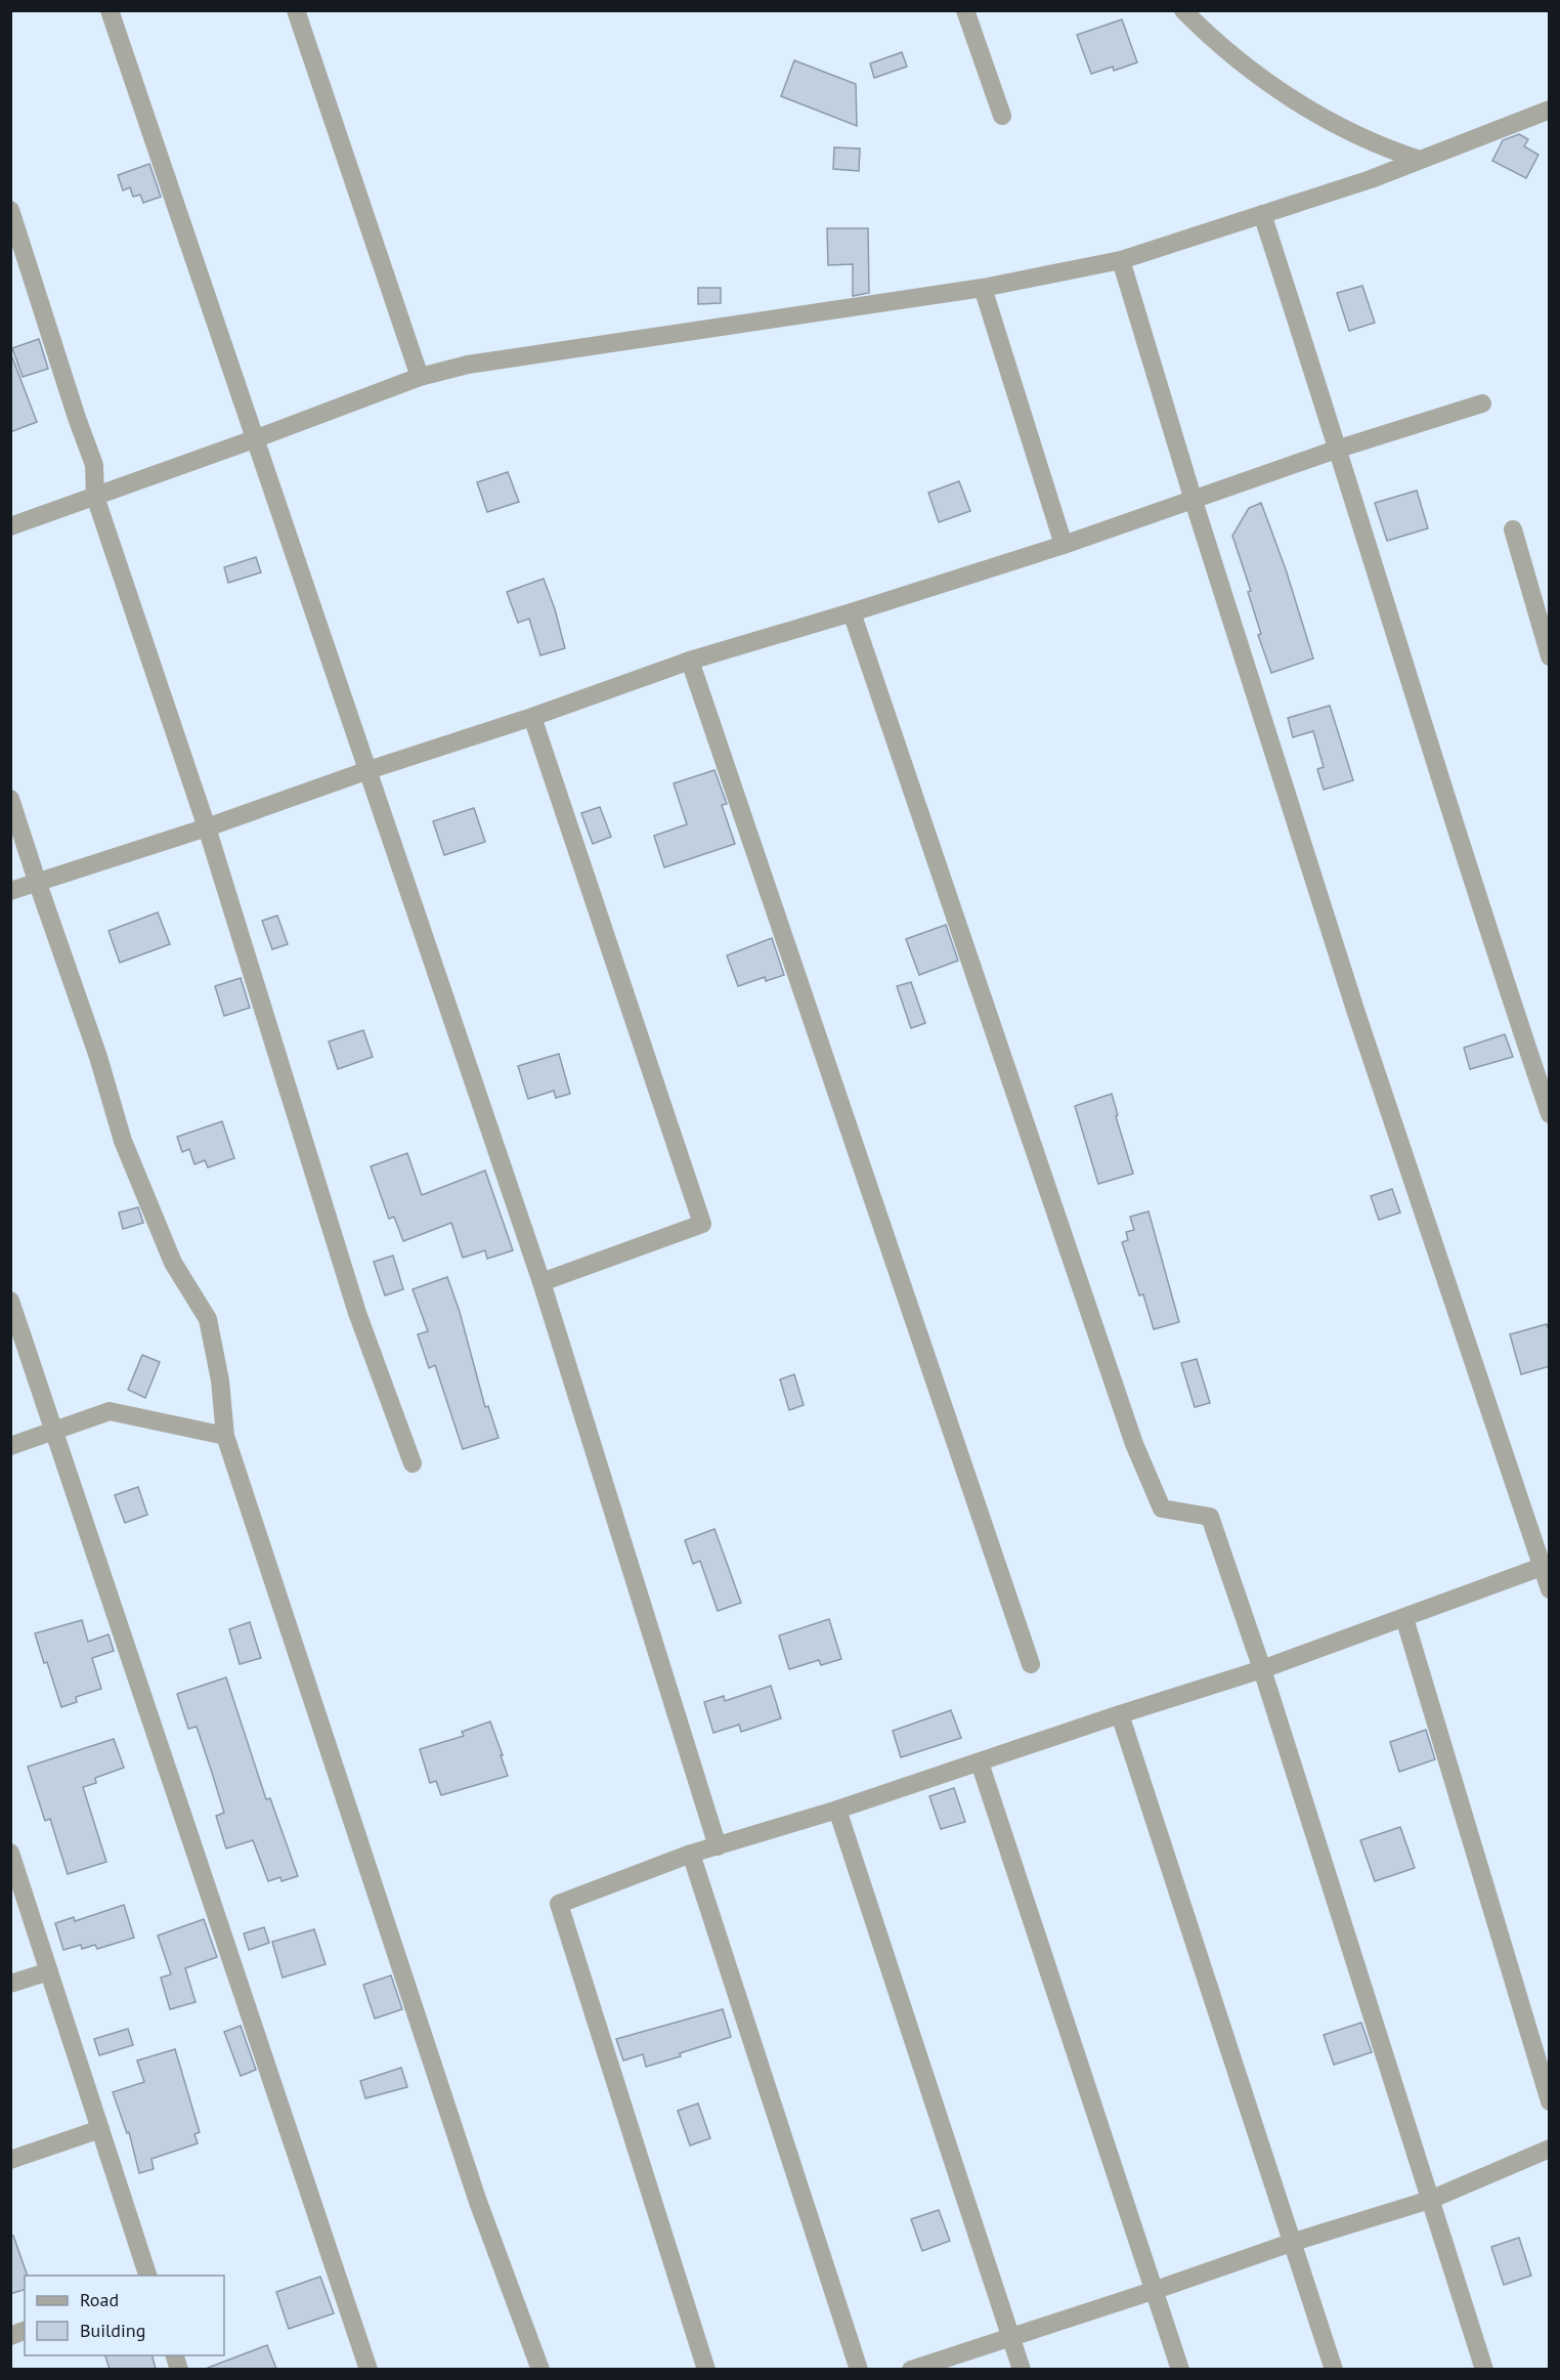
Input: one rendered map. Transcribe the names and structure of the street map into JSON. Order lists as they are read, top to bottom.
{
  "legend": ["Road", "Building"]
}
